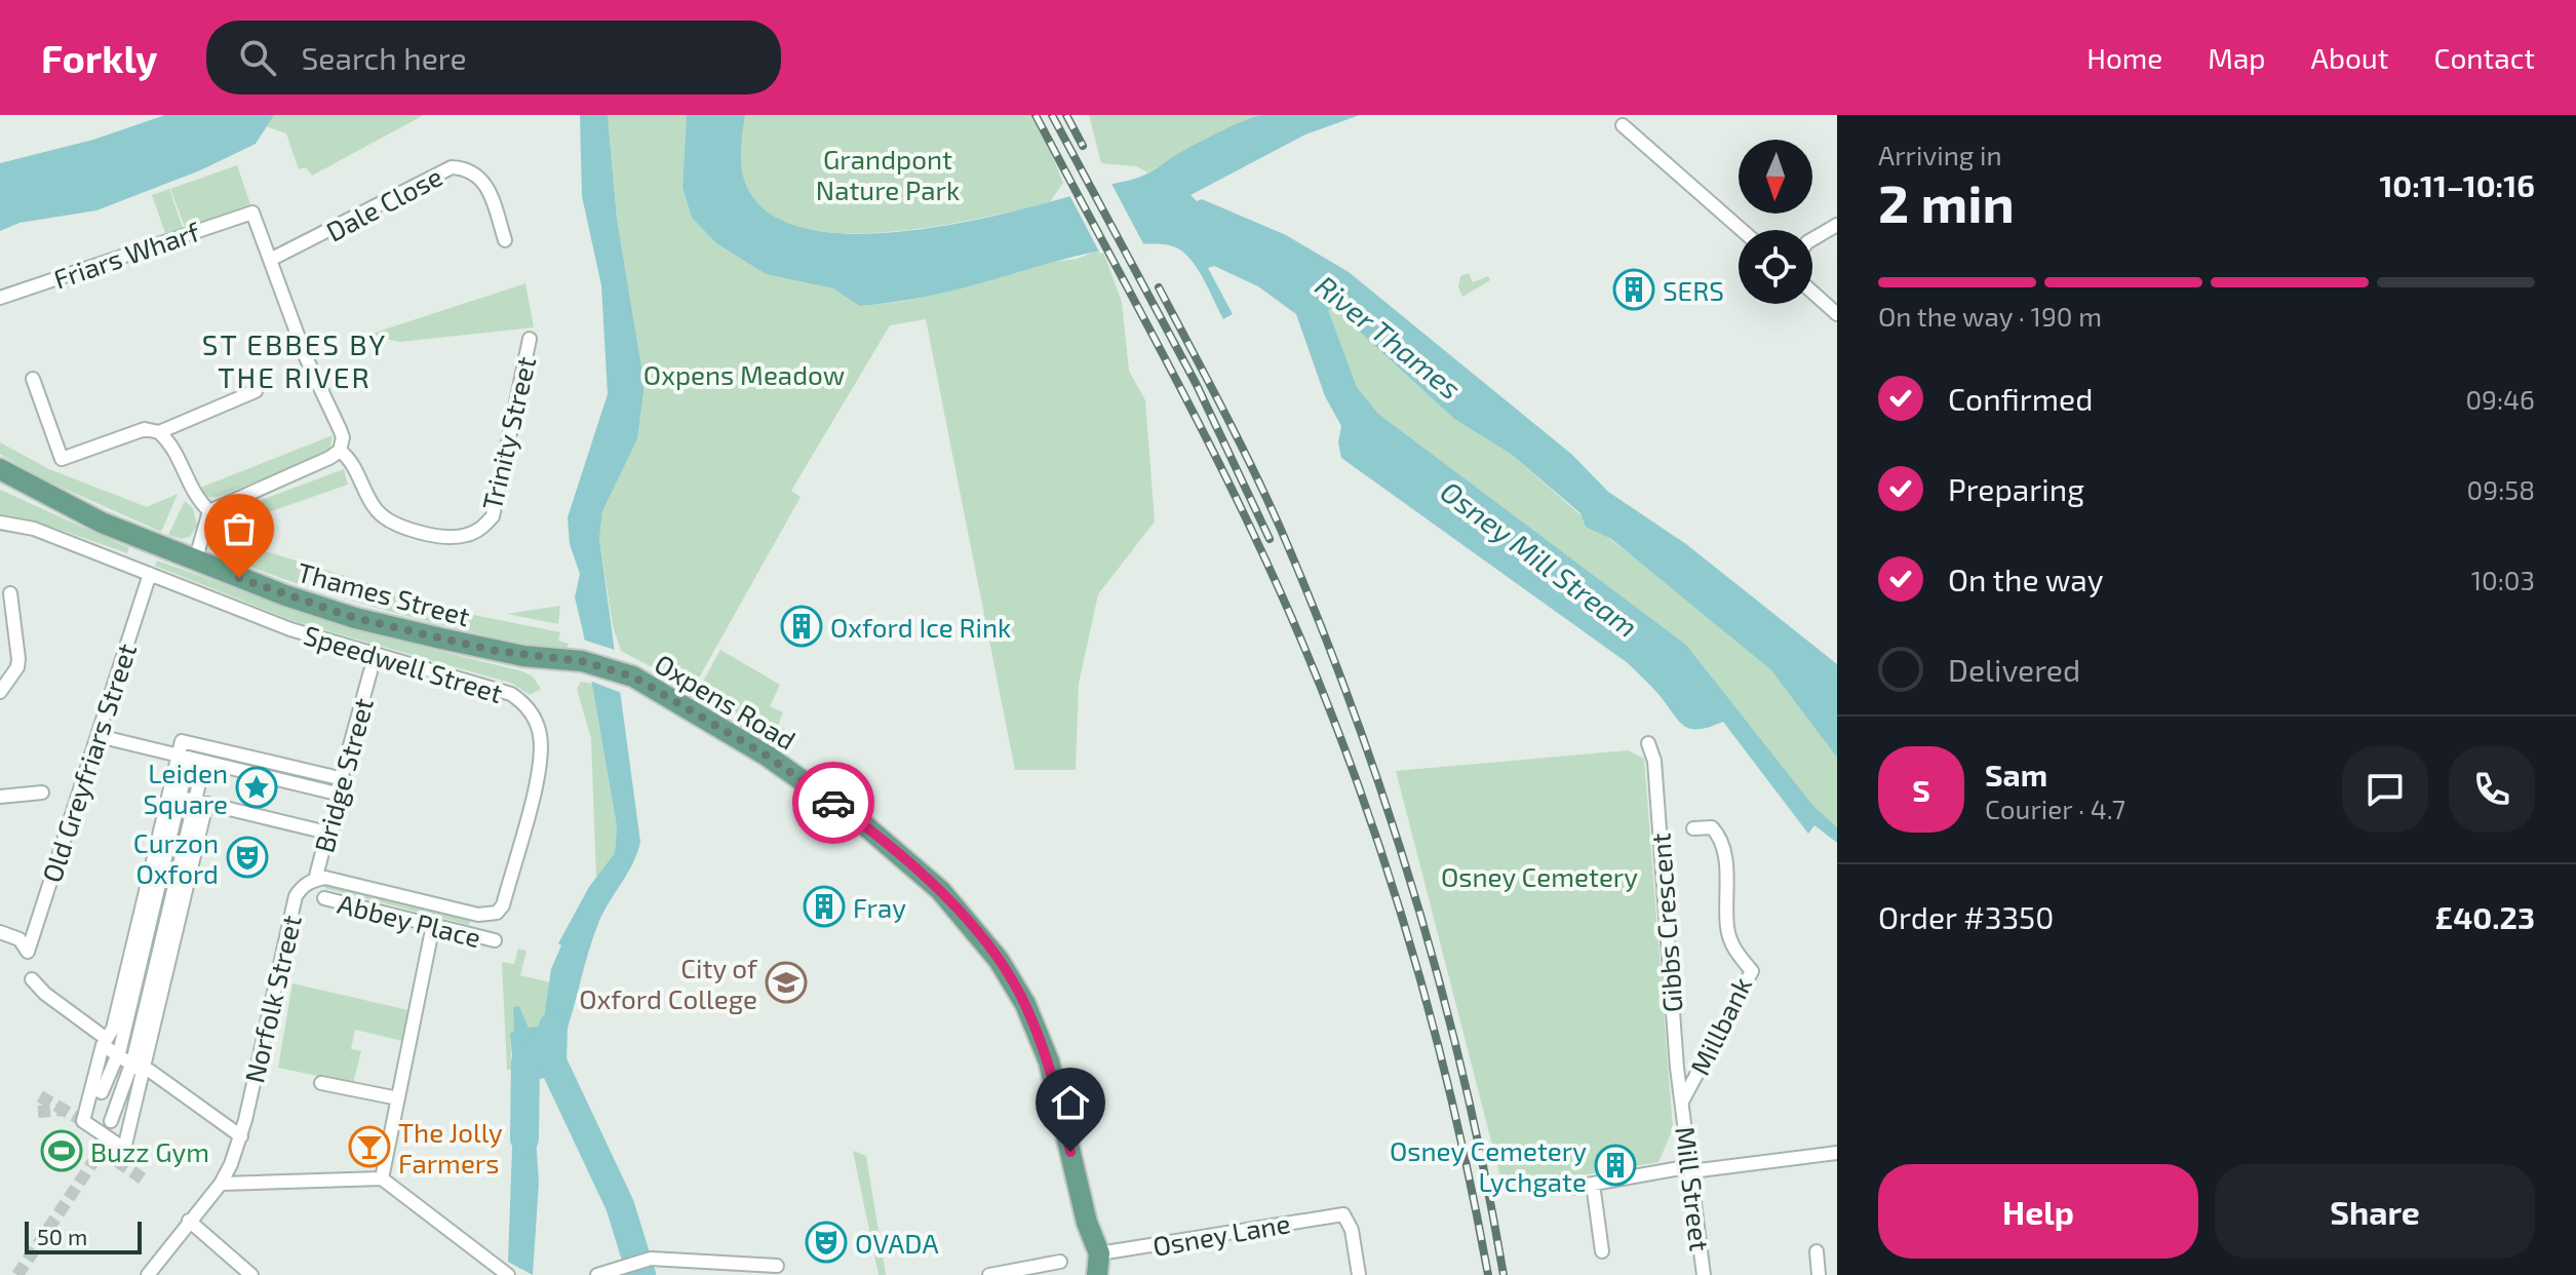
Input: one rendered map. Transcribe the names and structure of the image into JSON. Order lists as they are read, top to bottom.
{
  "streets": {
    "main road": ["Thames Street", "Oxpens Road"],
    "street": [
      "Dale Close",
      "Friars Wharf",
      "Trinity Street",
      "Speedwell Street",
      "Old Greyfriars Street",
      "Bridge Street",
      "Abbey Place",
      "Gibbs Crescent",
      "Norfolk Street",
      "Millbank",
      "Mill Street",
      "Osney Lane"
    ]
  },
  "crossings": [
    ["Dale Close", "Trinity Street"],
    ["Friars Wharf", "Trinity Street"],
    ["Thames Street", "Oxpens Road"],
    ["Speedwell Street", "Old Greyfriars Street"],
    ["Speedwell Street", "Bridge Street"],
    ["Speedwell Street", "Norfolk Street"],
    ["Oxpens Road", "Osney Lane"],
    ["Bridge Street", "Norfolk Street"],
    ["Gibbs Crescent", "Millbank"],
    ["Gibbs Crescent", "Mill Street"],
    ["Millbank", "Mill Street"]
  ],
  "districts": ["ST EBBES BY THE RIVER"],
  "water": ["River Thames", "Osney Mill Stream"],
  "parks": ["Grandpont Nature Park", "Oxpens Meadow", "Osney Cemetery"],
  "places": {
    "building": [
      "SERS",
      "Oxford Ice Rink",
      "Fray",
      "Osney Cemetery Lychgate"
    ],
    "place": ["Leiden Square"],
    "theatre": ["Curzon Oxford", "OVADA"],
    "school or university": ["City of Oxford College"],
    "bar": ["The Jolly Farmers"],
    "sports": ["Buzz Gym"]
  },
  "scale_bar": "50 m",
  "north": "bottom",
  "page": {
    "header": "Forkly",
    "search": "Search here",
    "nav": [
      "Home",
      "Map",
      "About",
      "Contact"
    ],
    "heading": ["2 min", "Arriving in", "10:11–10:16"],
    "panel": [
      "Sam",
      "Courier · 4.7",
      "Order #3350",
      "£40.23"
    ],
    "bar": "On the way · 190 m",
    "list": [
      ["Confirmed", "09:46"],
      ["Preparing", "09:58"],
      ["On the way", "10:03"],
      "Delivered"
    ],
    "round": "S",
    "buttons": ["Help", "Share"],
    "scale": "50 m"
  }
}
